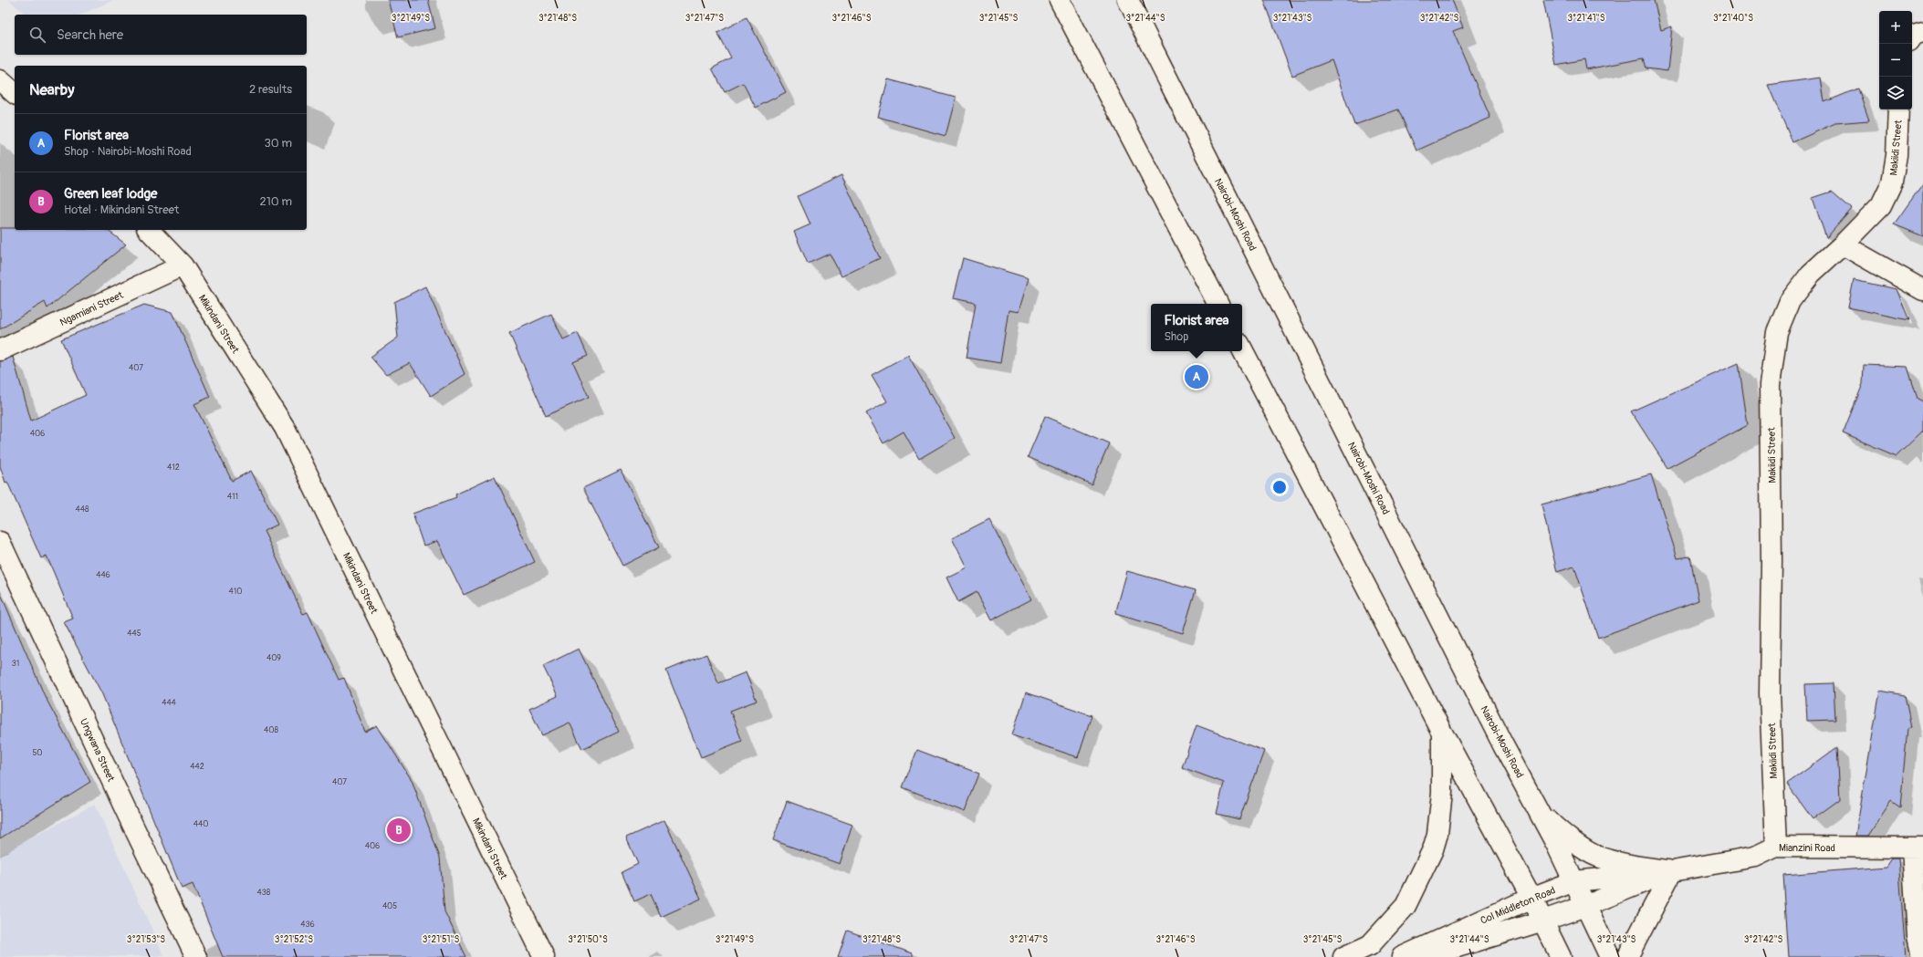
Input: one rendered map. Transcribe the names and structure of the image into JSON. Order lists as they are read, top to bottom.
{
  "streets": {
    "main road": [
      "Makiidi Street",
      "Nairobi-Moshi Road",
      "Ngamiani Street",
      "Mikindani Street",
      "Ungwana Street",
      "Mianzini Road",
      "Col Middleton Road"
    ]
  },
  "crossings": [
    ["Makiidi Street", "Mianzini Road"],
    ["Nairobi-Moshi Road", "Col Middleton Road"],
    ["Ngamiani Street", "Mikindani Street"],
    ["Mianzini Road", "Col Middleton Road"]
  ],
  "house_numbers": [
    "407",
    "406",
    "412",
    "411",
    "448",
    "446",
    "410",
    "445",
    "409",
    "31",
    "444",
    "408",
    "50",
    "442",
    "407",
    "440",
    "406",
    "438",
    "405",
    "436"
  ],
  "page": {
    "map_buttons": ["+", "−"],
    "search": "Search here",
    "heading": ["Nearby", "2 results"],
    "list": [
      {
        "mark": "A",
        "name": "Florist area",
        "note": "Shop · Nairobi-Moshi Road",
        "value": "30 m"
      },
      {
        "mark": "B",
        "name": "Green leaf lodge",
        "note": "Hotel · Mikindani Street",
        "value": "210 m"
      }
    ],
    "popup": ["Florist area", "Shop"],
    "pins": ["A", "B"]
  },
  "coordinates": [
    "3°21'49\"S",
    "3°21'48\"S",
    "3°21'47\"S",
    "3°21'46\"S",
    "3°21'45\"S",
    "3°21'44\"S",
    "3°21'43\"S",
    "3°21'42\"S",
    "3°21'41\"S",
    "3°21'40\"S",
    "3°21'53\"S",
    "3°21'52\"S",
    "3°21'51\"S",
    "3°21'50\"S"
  ]
}
